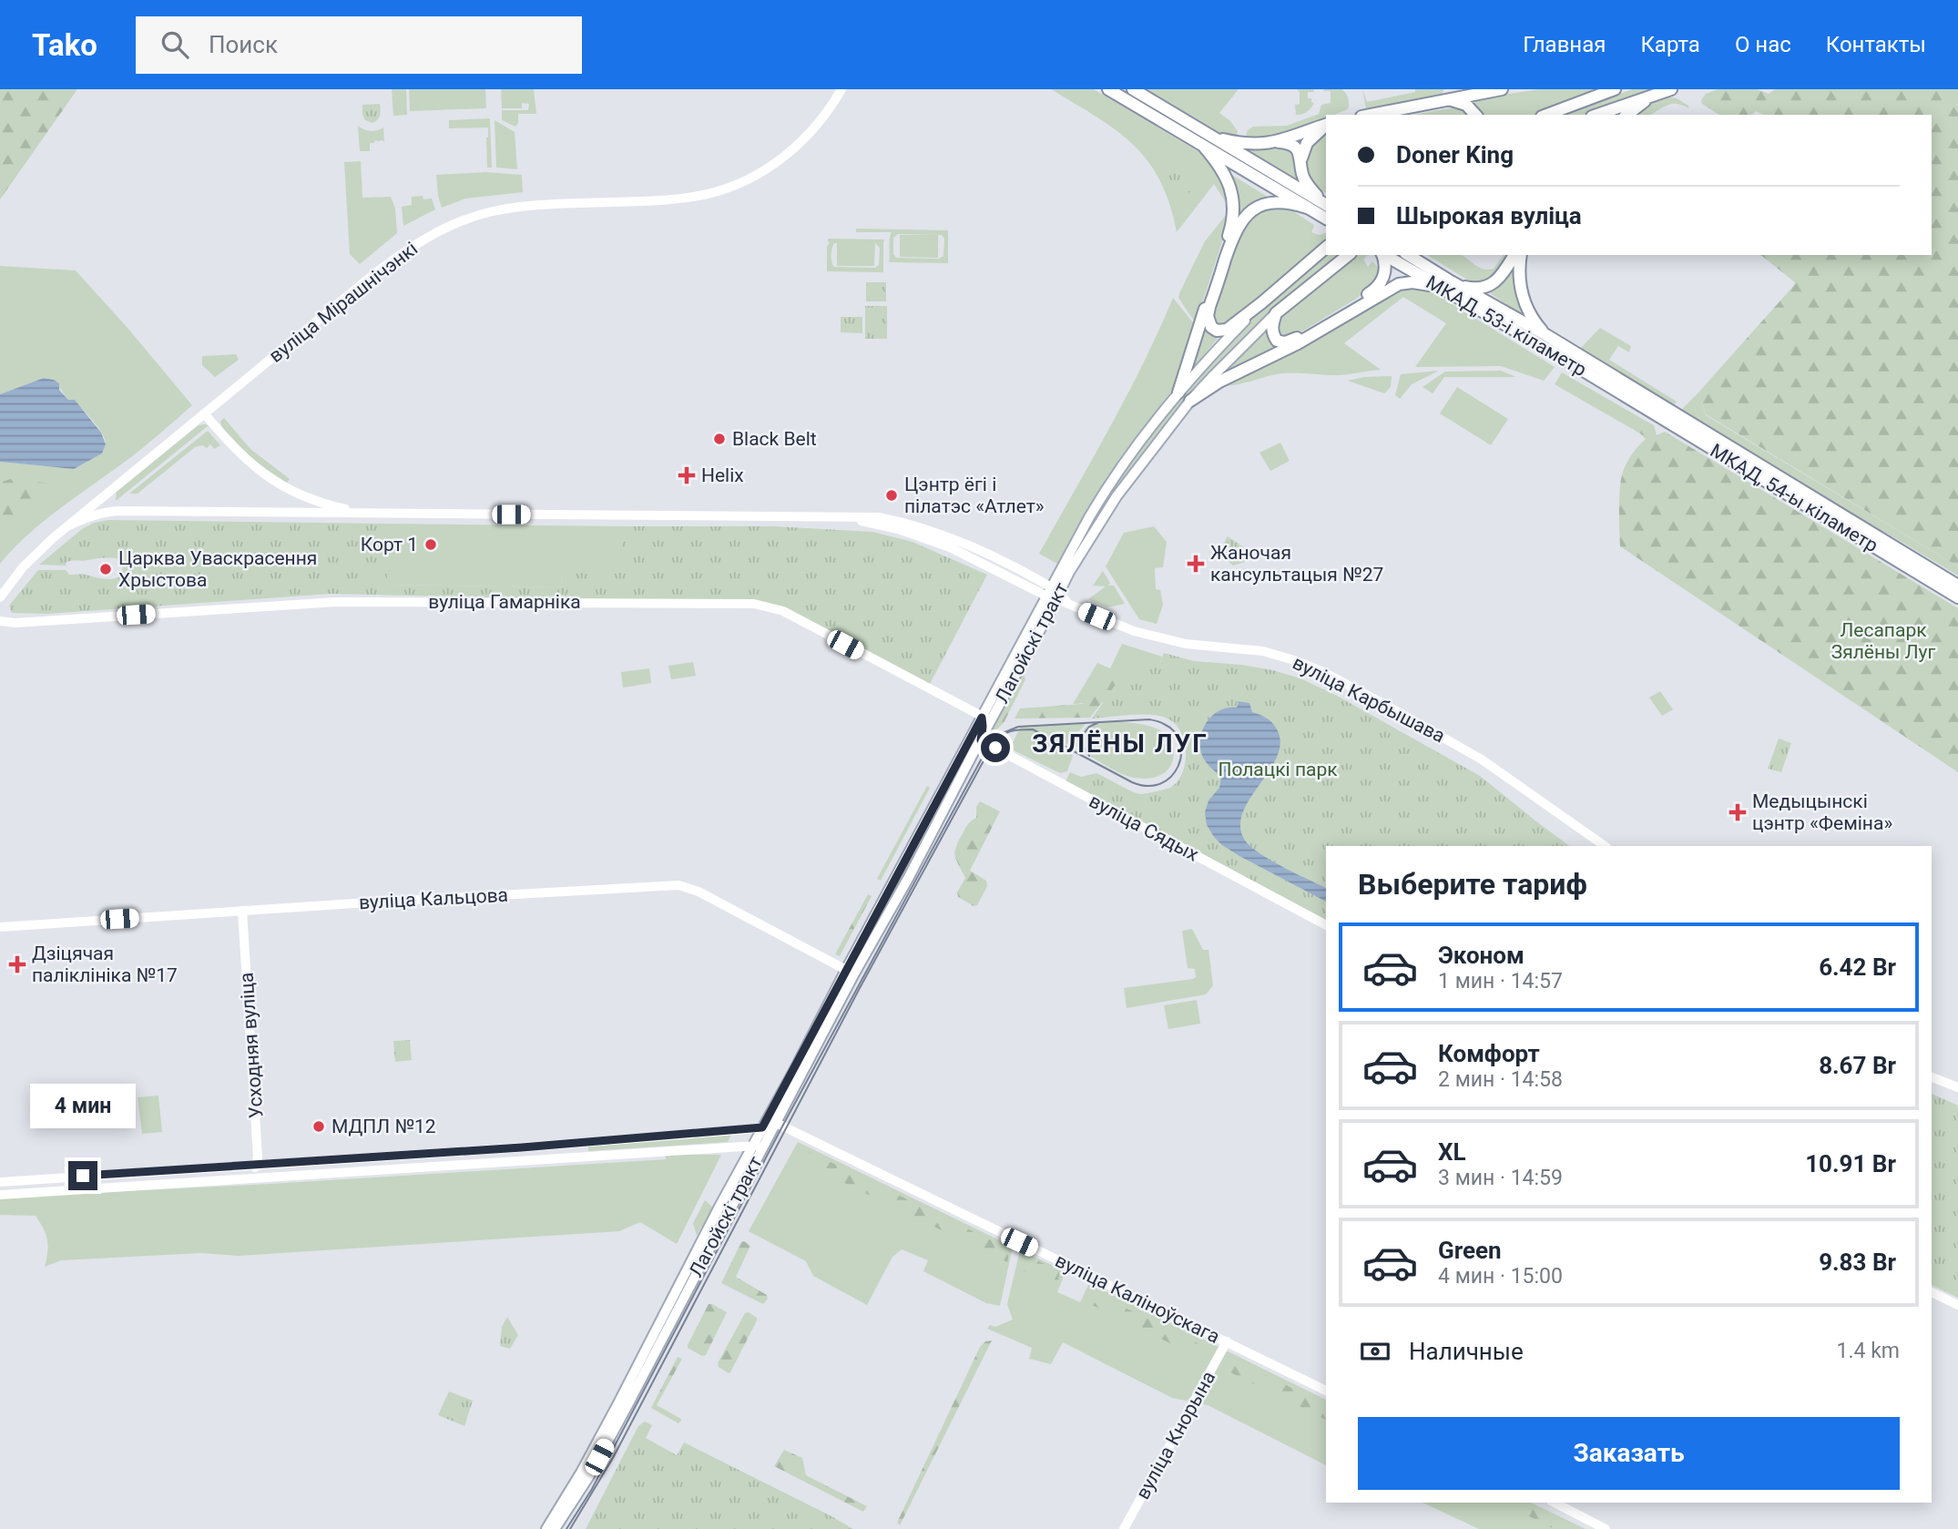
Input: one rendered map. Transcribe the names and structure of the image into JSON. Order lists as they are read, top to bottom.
{
  "streets": {
    "highway": ["МКАД, 53-і кіламетр", "МКАД, 54-ы кіламетр", "Лагойскі тракт"],
    "main road": [
      "вуліца Мірашнічэнкі",
      "вуліца Гамарніка",
      "вуліца Карбышава",
      "вуліца Сядых",
      "вуліца Кальцова",
      "Усходняя вуліца",
      "вуліца Каліноўскага",
      "вуліца Кнорына"
    ]
  },
  "crossings": [
    ["МКАД, 53-і кіламетр", "МКАД, 54-ы кіламетр"],
    ["вуліца Гамарніка", "Лагойскі тракт"],
    ["Лагойскі тракт", "вуліца Карбышава"],
    ["Лагойскі тракт", "вуліца Сядых"],
    ["Лагойскі тракт", "вуліца Кальцова"],
    ["Лагойскі тракт", "вуліца Каліноўскага"],
    ["вуліца Кальцова", "Усходняя вуліца"],
    ["вуліца Каліноўскага", "вуліца Кнорына"]
  ],
  "districts": ["ЗЯЛЁНЫ ЛУГ"],
  "parks": ["Лесапарк Зялёны Луг", "Полацкі парк"],
  "places": {
    "other": [
      "Black Belt",
      "Цэнтр ёгі і пілатэс «Атлет»",
      "Корт 1",
      "Царква Уваскрасення Хрыстова",
      "МДПЛ №12"
    ],
    "health": [
      "Helix",
      "Жаночая кансультацыя №27",
      "Медыцынскі цэнтр «Феміна»",
      "Дзіцячая паліклініка №17"
    ]
  },
  "page": {
    "header": "Tako",
    "search": "Поиск",
    "nav": [
      "Главная",
      "Карта",
      "О нас",
      "Контакты"
    ],
    "banner": ["Doner King", "Шырокая вуліца"],
    "heading": "Выберите тариф",
    "list": [
      {
        "name": "Эконом",
        "note": "1 мин · 14:57",
        "value": "6.42 Br"
      },
      {
        "name": "Комфорт",
        "note": "2 мин · 14:58",
        "value": "8.67 Br"
      },
      {
        "name": "XL",
        "note": "3 мин · 14:59",
        "value": "10.91 Br"
      },
      {
        "name": "Green",
        "note": "4 мин · 15:00",
        "value": "9.83 Br"
      }
    ],
    "bubble": "4 мин",
    "pay": ["Наличные", "1.4 km"],
    "buttons": "Заказать"
  }
}
